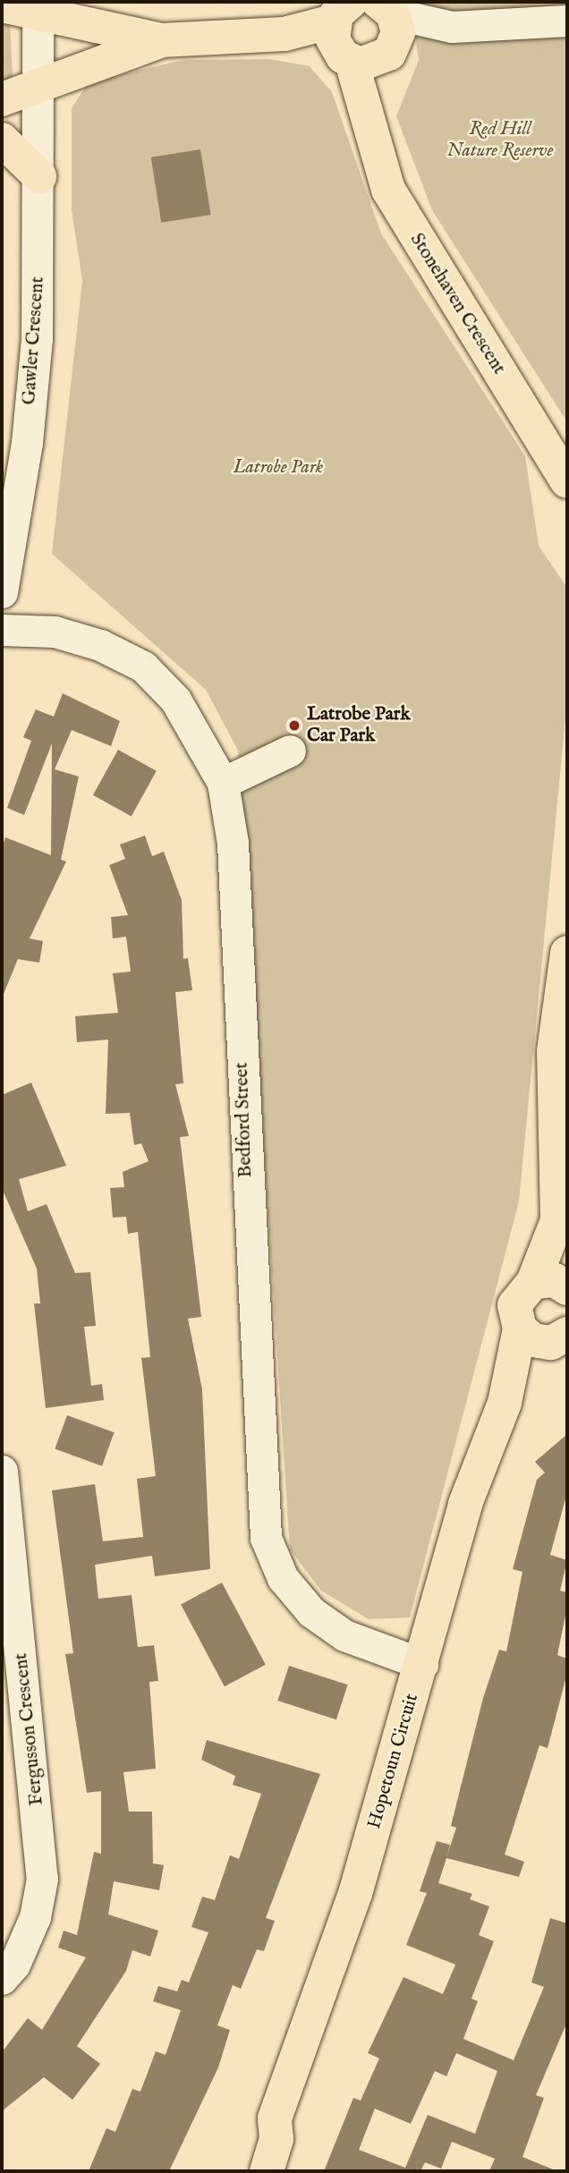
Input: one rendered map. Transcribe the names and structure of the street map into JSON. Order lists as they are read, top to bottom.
{
  "streets": {
    "main road": ["Stonehaven Crescent", "Hopetoun Circuit"],
    "street": ["Gawler Crescent", "Bedford Street", "Fergusson Crescent"]
  },
  "crossings": [
    ["Bedford Street", "Hopetoun Circuit"]
  ],
  "parks": ["Red Hill Nature Reserve", "Latrobe Park"],
  "places": ["Latrobe Park Car Park"]
}
